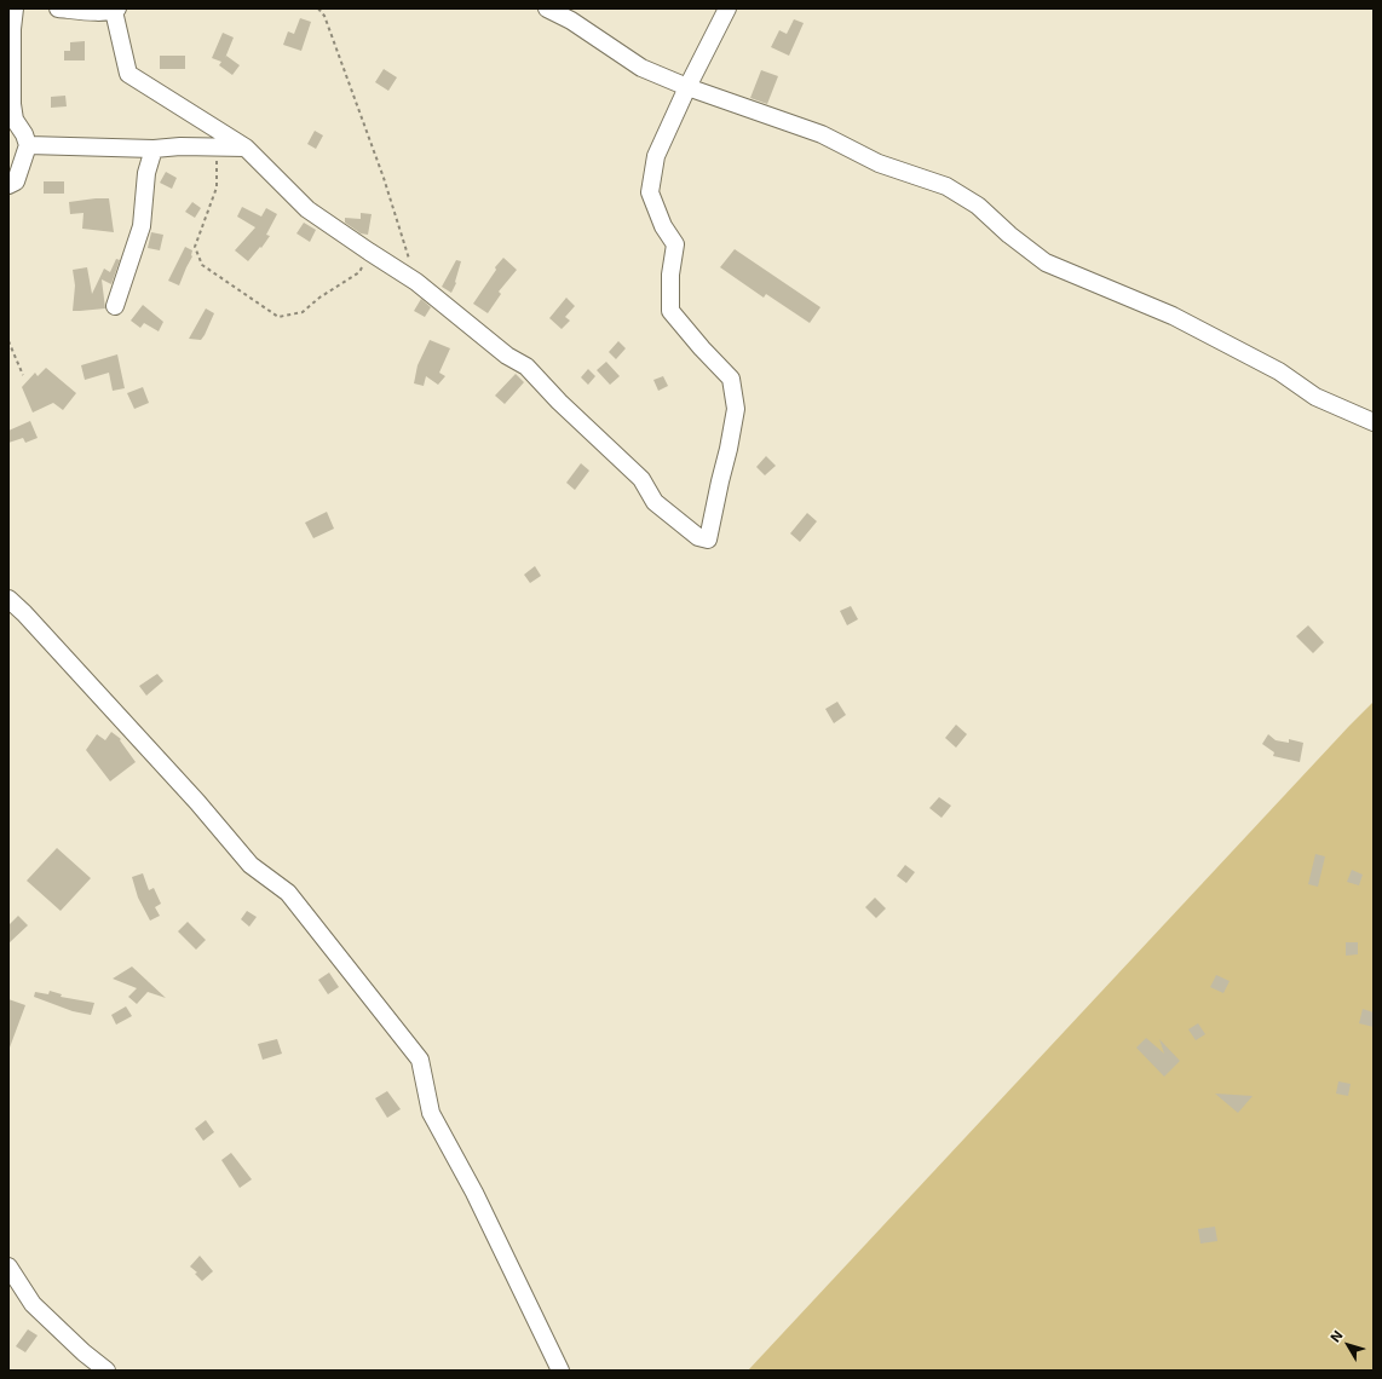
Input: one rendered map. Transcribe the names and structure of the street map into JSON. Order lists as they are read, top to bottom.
{
  "north": "top left"
}
